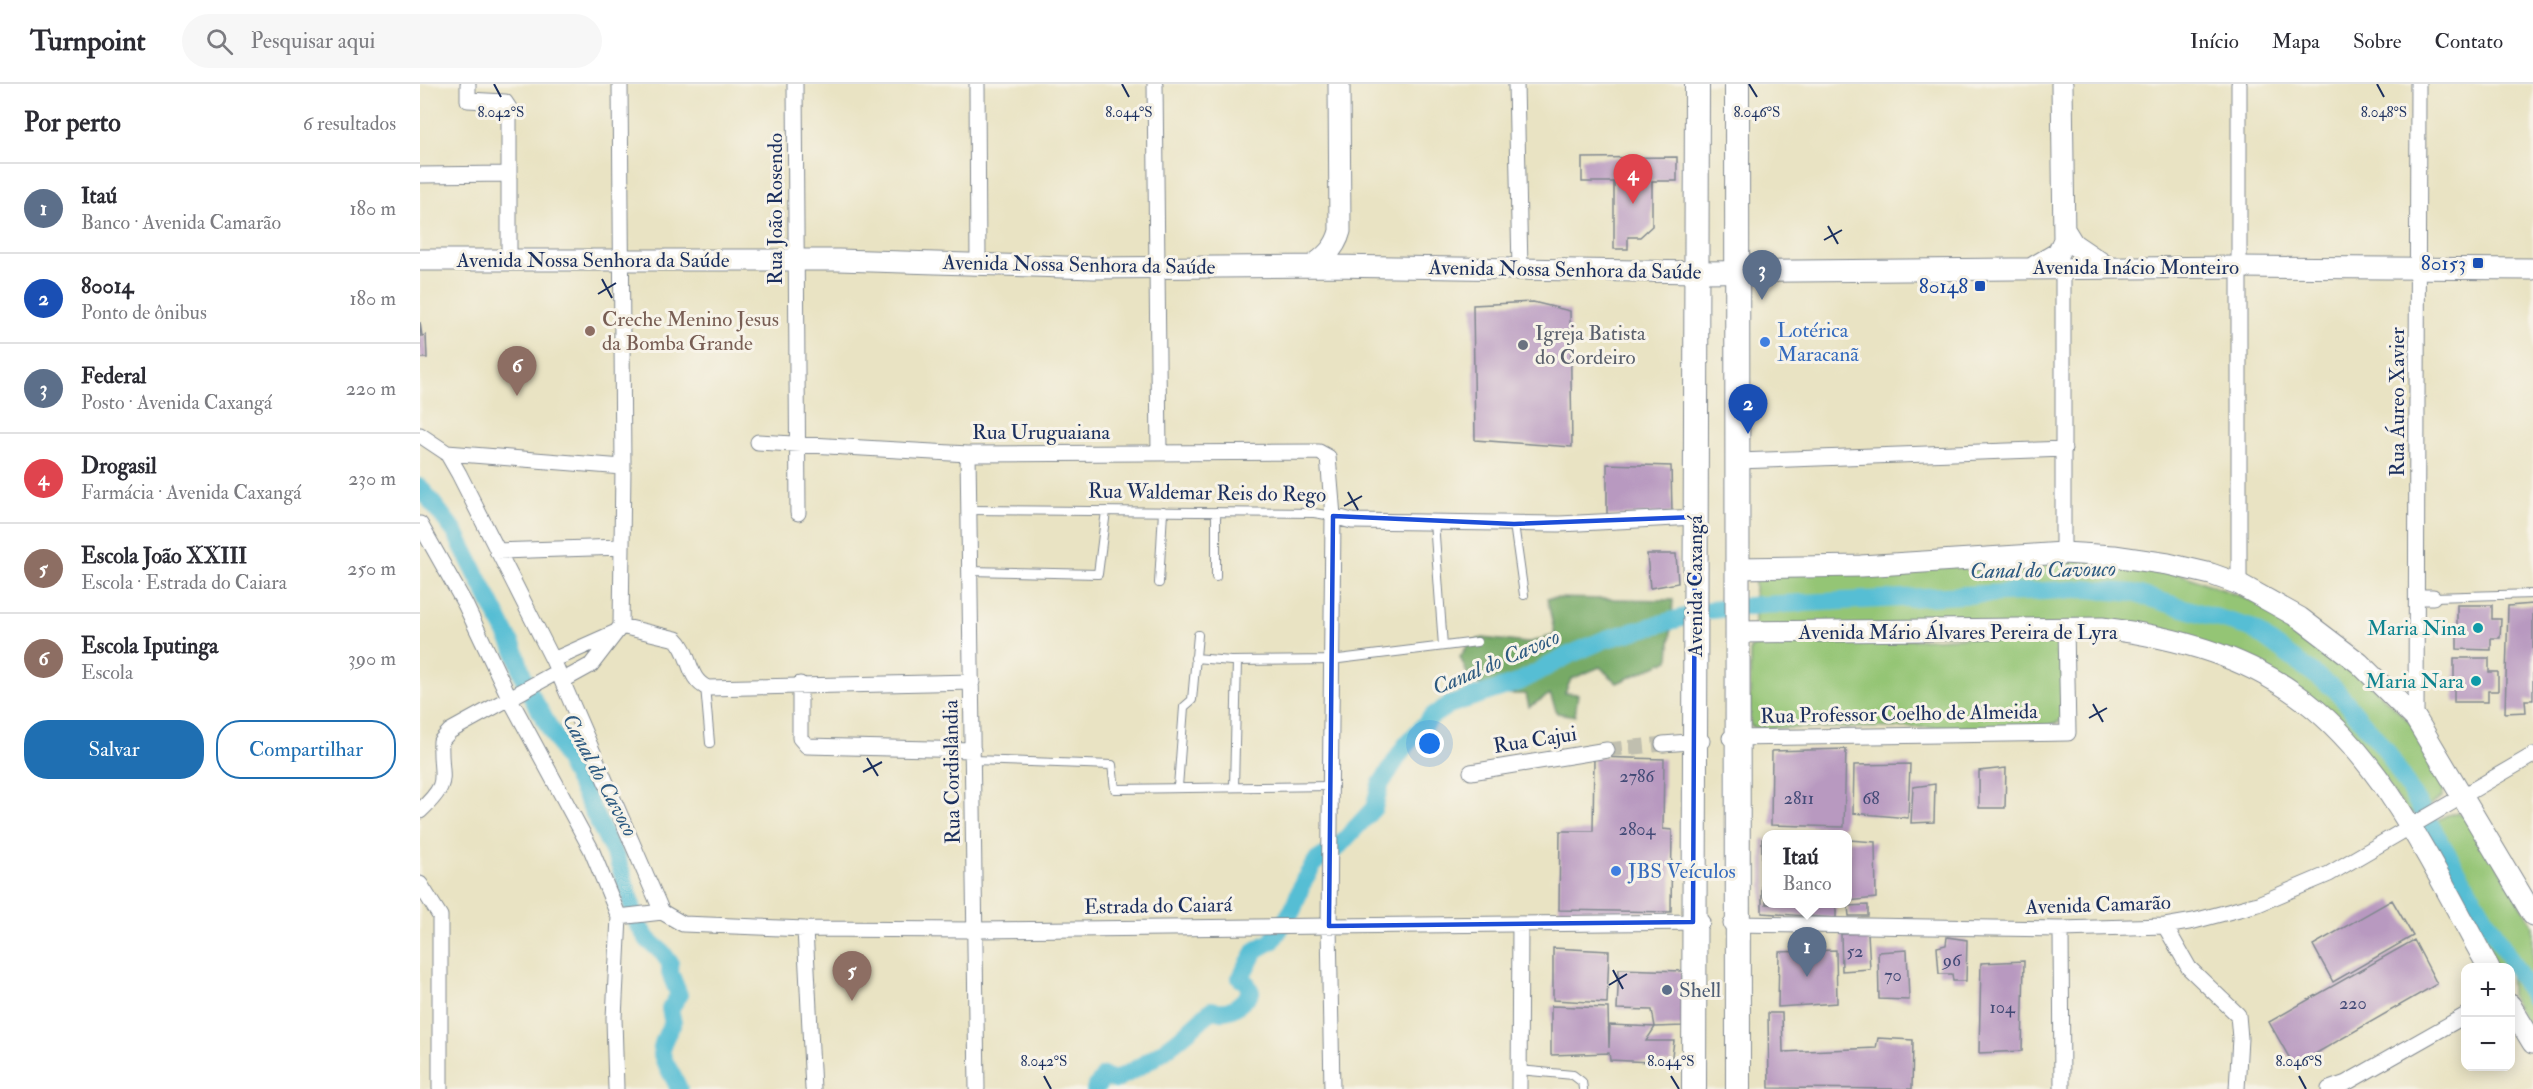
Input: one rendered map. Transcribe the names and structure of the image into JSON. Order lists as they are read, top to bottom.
{
  "streets": {
    "main road": ["Avenida Caxangá"],
    "street": [
      "Rua João Rosendo",
      "Avenida Nossa Senhora da Saúde",
      "Avenida Inácio Monteiro",
      "Rua Áureo Xavier",
      "Rua Uruguaiana",
      "Rua Waldemar Reis do Rego",
      "Avenida Mário Álvares Pereira de Lyra",
      "Rua Professor Coelho de Almeida",
      "Rua Cajui",
      "Rua Cordislândia",
      "Avenida Camarão",
      "Estrada do Caiará"
    ]
  },
  "crossings": [
    ["Rua João Rosendo", "Avenida Nossa Senhora da Saúde"],
    ["Rua João Rosendo", "Rua Uruguaiana"],
    ["Avenida Nossa Senhora da Saúde", "Avenida Inácio Monteiro"],
    ["Avenida Nossa Senhora da Saúde", "Avenida Caxangá"],
    ["Avenida Inácio Monteiro", "Rua Áureo Xavier"],
    ["Avenida Inácio Monteiro", "Avenida Caxangá"],
    ["Rua Uruguaiana", "Rua Waldemar Reis do Rego"],
    ["Rua Uruguaiana", "Rua Cordislândia"],
    ["Rua Waldemar Reis do Rego", "Avenida Caxangá"],
    ["Rua Waldemar Reis do Rego", "Rua Cordislândia"],
    ["Avenida Caxangá", "Avenida Mário Álvares Pereira de Lyra"],
    ["Avenida Caxangá", "Rua Professor Coelho de Almeida"],
    ["Avenida Caxangá", "Avenida Camarão"],
    ["Avenida Caxangá", "Estrada do Caiará"],
    ["Avenida Mário Álvares Pereira de Lyra", "Rua Professor Coelho de Almeida"],
    ["Avenida Mário Álvares Pereira de Lyra", "Avenida Camarão"],
    ["Rua Cordislândia", "Estrada do Caiará"]
  ],
  "water": ["Canal do Cavouco", "Canal do Cavoco"],
  "places": {
    "transit": ["80153", "80148"],
    "other": [
      "Creche Menino Jesus da Bomba Grande",
      "Lotérica Maracanã",
      "Igreja Batista do Cordeiro",
      "Maria Nina",
      "Maria Nara",
      "JBS Veículos",
      "Shell"
    ]
  },
  "house_numbers": [
    "2786",
    "2811",
    "68",
    "2804",
    "52",
    "96",
    "70",
    "220",
    "104"
  ],
  "page": {
    "header": "Turnpoint",
    "search": "Pesquisar aqui",
    "nav": [
      "Início",
      "Mapa",
      "Sobre",
      "Contato"
    ],
    "heading": ["Por perto", "6 resultados"],
    "pins": [
      "4",
      "3",
      "6",
      "2",
      "1",
      "5"
    ],
    "list": [
      {
        "mark": "1",
        "name": "Itaú",
        "note": "Banco · Avenida Camarão",
        "value": "180 m"
      },
      {
        "mark": "2",
        "name": "80014",
        "note": "Ponto de ônibus",
        "value": "180 m"
      },
      {
        "mark": "3",
        "name": "Federal",
        "note": "Posto · Avenida Caxangá",
        "value": "220 m"
      },
      {
        "mark": "4",
        "name": "Drogasil",
        "note": "Farmácia · Avenida Caxangá",
        "value": "230 m"
      },
      {
        "mark": "5",
        "name": "Escola João XXIII",
        "note": "Escola · Estrada do Caiara",
        "value": "250 m"
      },
      {
        "mark": "6",
        "name": "Escola Iputinga",
        "note": "Escola",
        "value": "390 m"
      }
    ],
    "buttons": ["Salvar", "Compartilhar"],
    "popup": ["Itaú", "Banco"],
    "map_buttons": ["+", "−"]
  },
  "coordinates": [
    "8.042°S",
    "8.044°S",
    "8.046°S",
    "8.048°S"
  ]
}
